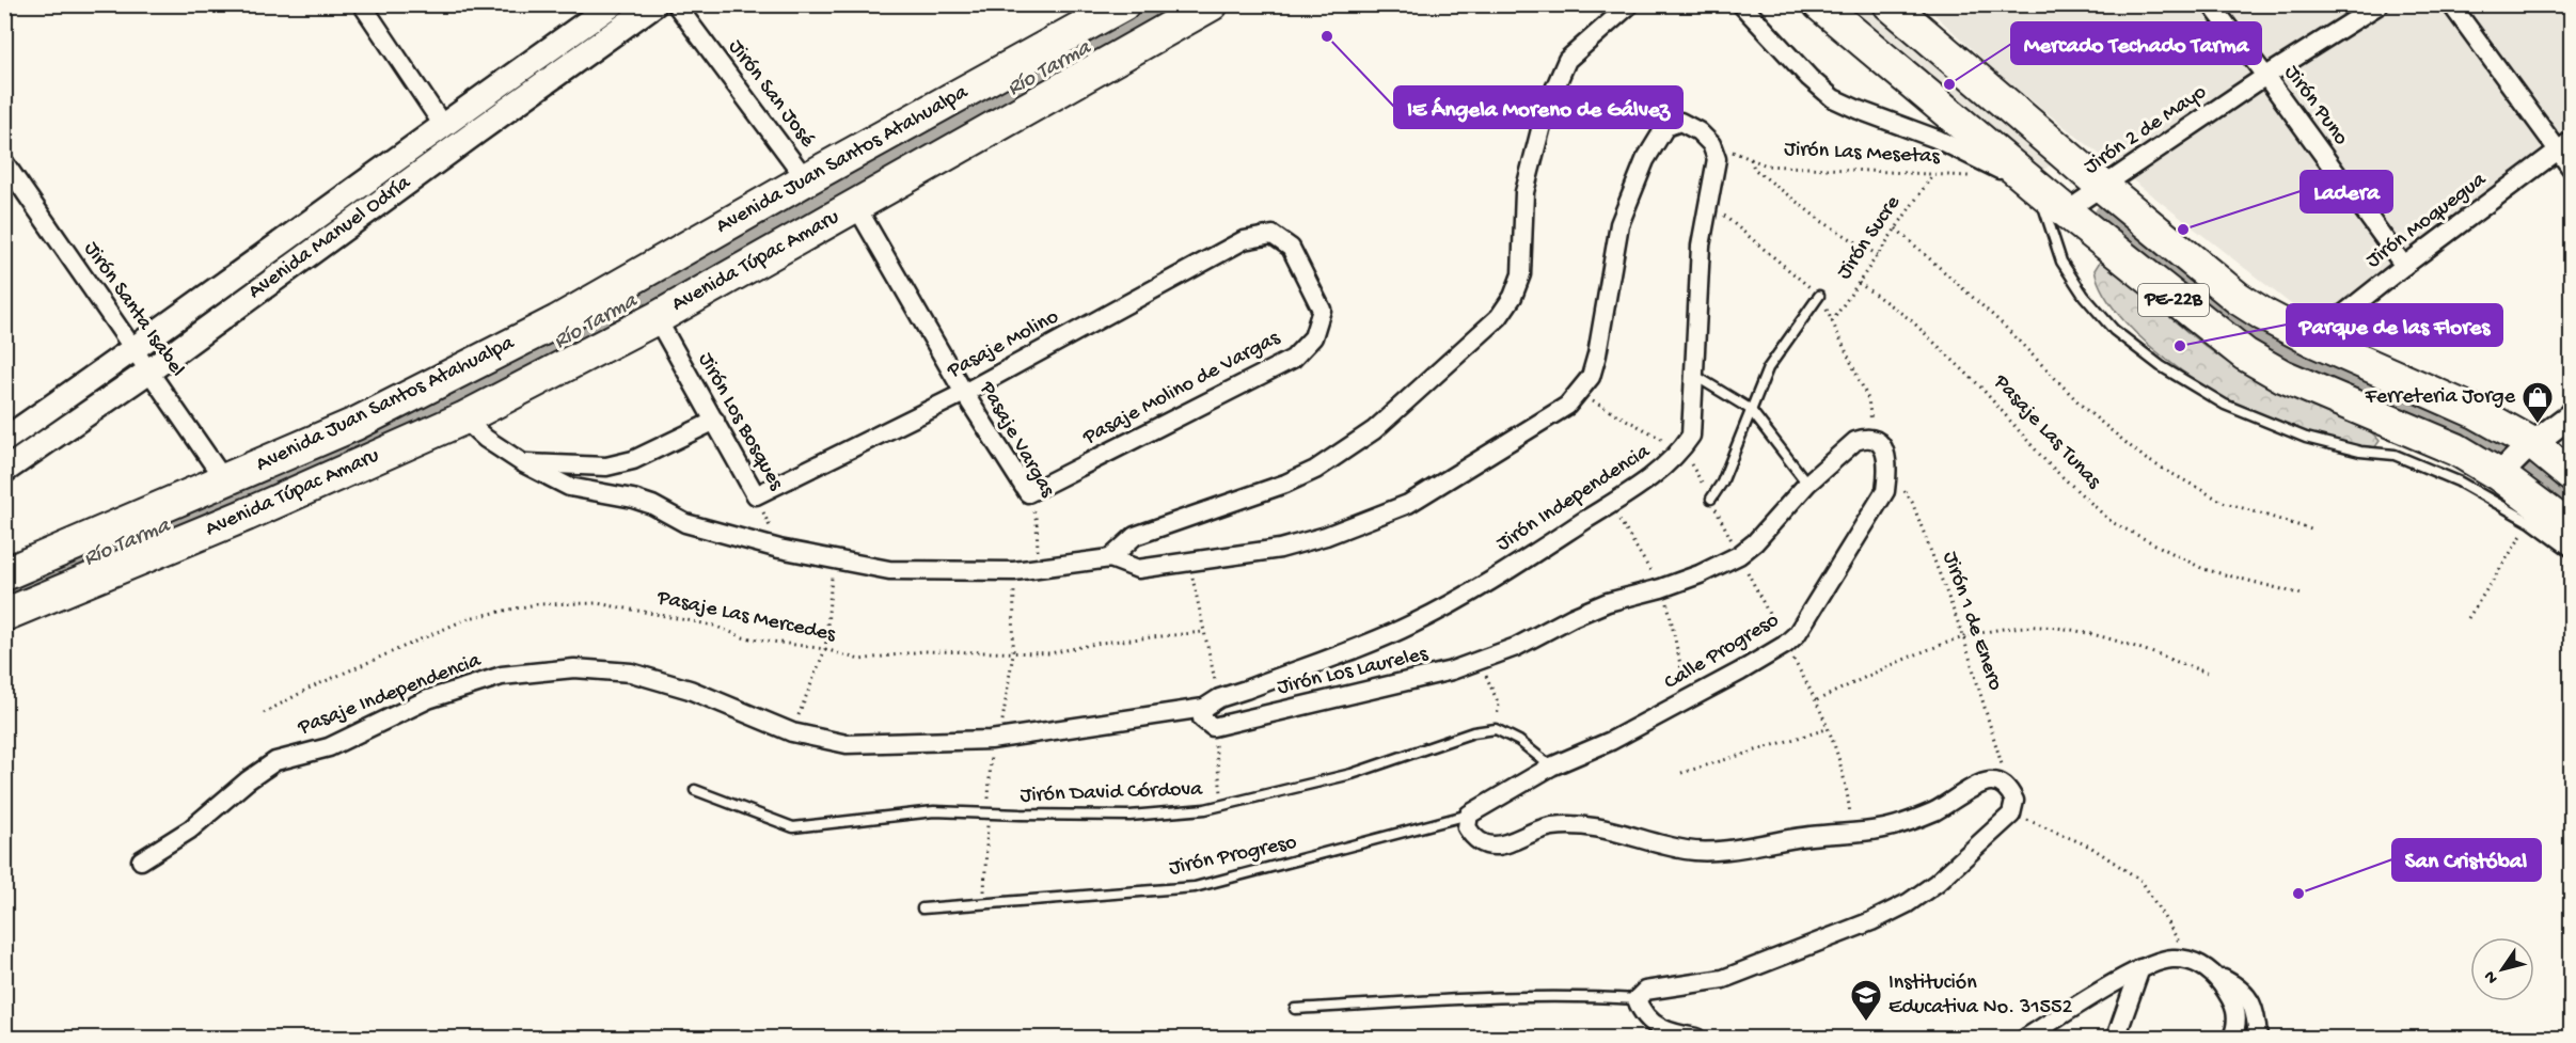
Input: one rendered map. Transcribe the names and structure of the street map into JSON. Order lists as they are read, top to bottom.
{
  "streets": {
    "highway": ["Avenida Juan Santos Atahualpa", "Avenida Túpac Amaru", "PE-22B"],
    "main road": ["Avenida Manuel Odría"],
    "street": [
      "Jirón San José",
      "Jirón Puno",
      "Jirón 2 de Mayo",
      "Jirón Moquegua",
      "Jirón Santa Isabel",
      "Pasaje Molino",
      "Pasaje Molino de Vargas",
      "Jirón Los Bosques",
      "Pasaje Vargas",
      "Jirón Independencia",
      "Calle Progreso",
      "Jirón Los Laureles",
      "Pasaje Independencia"
    ],
    "lane": ["Jirón David Córdova", "Jirón Progreso"],
    "path": [
      "Jirón Las Mesetas",
      "Jirón Sucre",
      "Pasaje Las Tunas",
      "Pasaje Las Mercedes",
      "Jirón 1 de Enero"
    ]
  },
  "crossings": [
    ["Jirón San José", "Avenida Juan Santos Atahualpa"],
    ["Jirón Puno", "Jirón 2 de Mayo"],
    ["Jirón Puno", "Jirón Moquegua"],
    ["Jirón 2 de Mayo", "PE-22B"],
    ["Jirón Las Mesetas", "Jirón Sucre"],
    ["Jirón Las Mesetas", "Jirón Independencia"],
    ["Avenida Juan Santos Atahualpa", "Jirón Santa Isabel"],
    ["Jirón Moquegua", "PE-22B"],
    ["Avenida Manuel Odría", "Jirón Santa Isabel"],
    ["Jirón Sucre", "Pasaje Las Tunas"],
    ["Avenida Túpac Amaru", "Jirón Los Bosques"],
    ["Avenida Túpac Amaru", "Pasaje Vargas"],
    ["Pasaje Molino", "Pasaje Molino de Vargas"],
    ["Pasaje Molino", "Jirón Los Bosques"],
    ["Pasaje Molino", "Pasaje Vargas"],
    ["Pasaje Molino de Vargas", "Pasaje Vargas"],
    ["Jirón 1 de Enero", "Calle Progreso"],
    ["Calle Progreso", "Jirón Progreso"]
  ],
  "water": ["Río Tarma"],
  "places": {
    "other": [
      "IE Ángela Moreno de Gálvez",
      "Mercado Techado Tarma",
      "Ladera",
      "Parque de las Flores",
      "San Cristóbal"
    ],
    "shop": ["Ferreteria Jorge"],
    "school or university": ["Institución Educativa No. 31552"]
  },
  "north": "bottom left"
}
